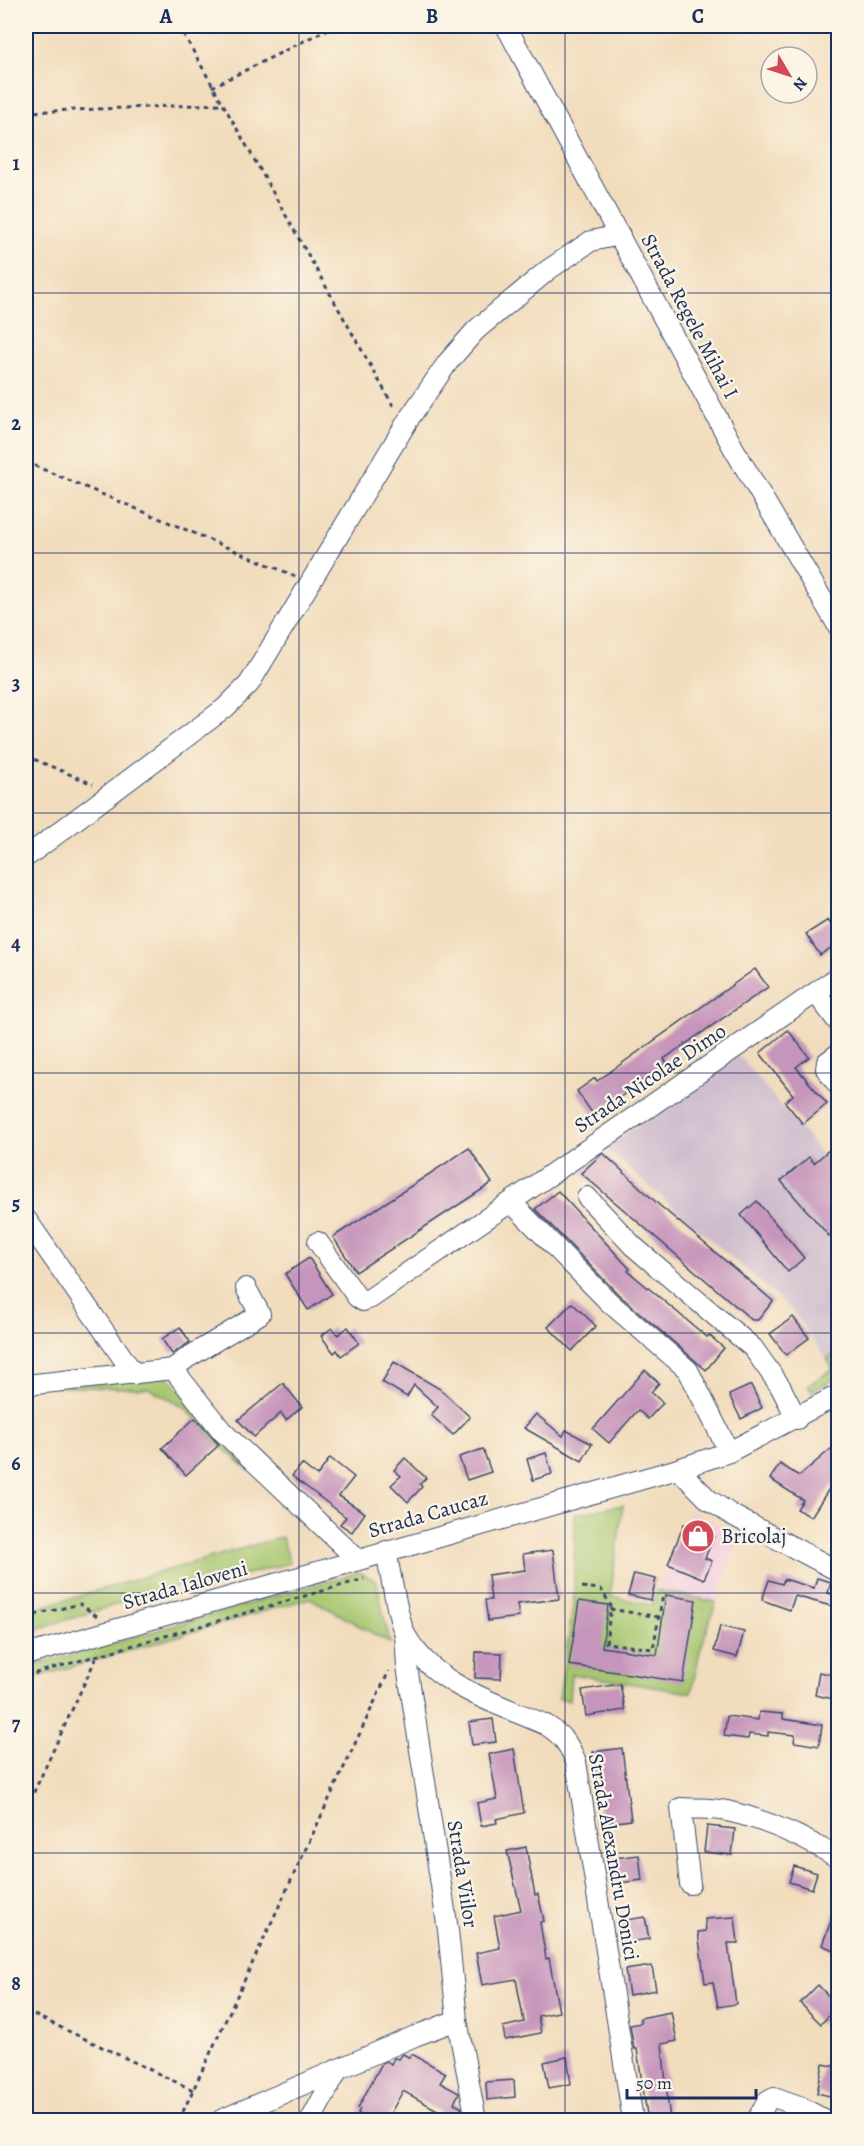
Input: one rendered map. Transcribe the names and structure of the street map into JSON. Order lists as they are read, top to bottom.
{
  "streets": {
    "street": [
      "Strada Regele Mihai I",
      "Strada Nicolae Dimo",
      "Strada Caucaz",
      "Strada Ialoveni",
      "Strada Alexandru Donici",
      "Strada Viilor"
    ]
  },
  "crossings": [
    ["Strada Caucaz", "Strada Ialoveni"],
    ["Strada Caucaz", "Strada Alexandru Donici"],
    ["Strada Alexandru Donici", "Strada Viilor"]
  ],
  "places": {
    "shop": ["Bricolaj"]
  },
  "scale_bar": "50 m",
  "north": "bottom right",
  "grid": {
    "columns": ["A", "B", "C"],
    "rows": [
      "1",
      "2",
      "3",
      "4",
      "5",
      "6",
      "7",
      "8"
    ]
  }
}
